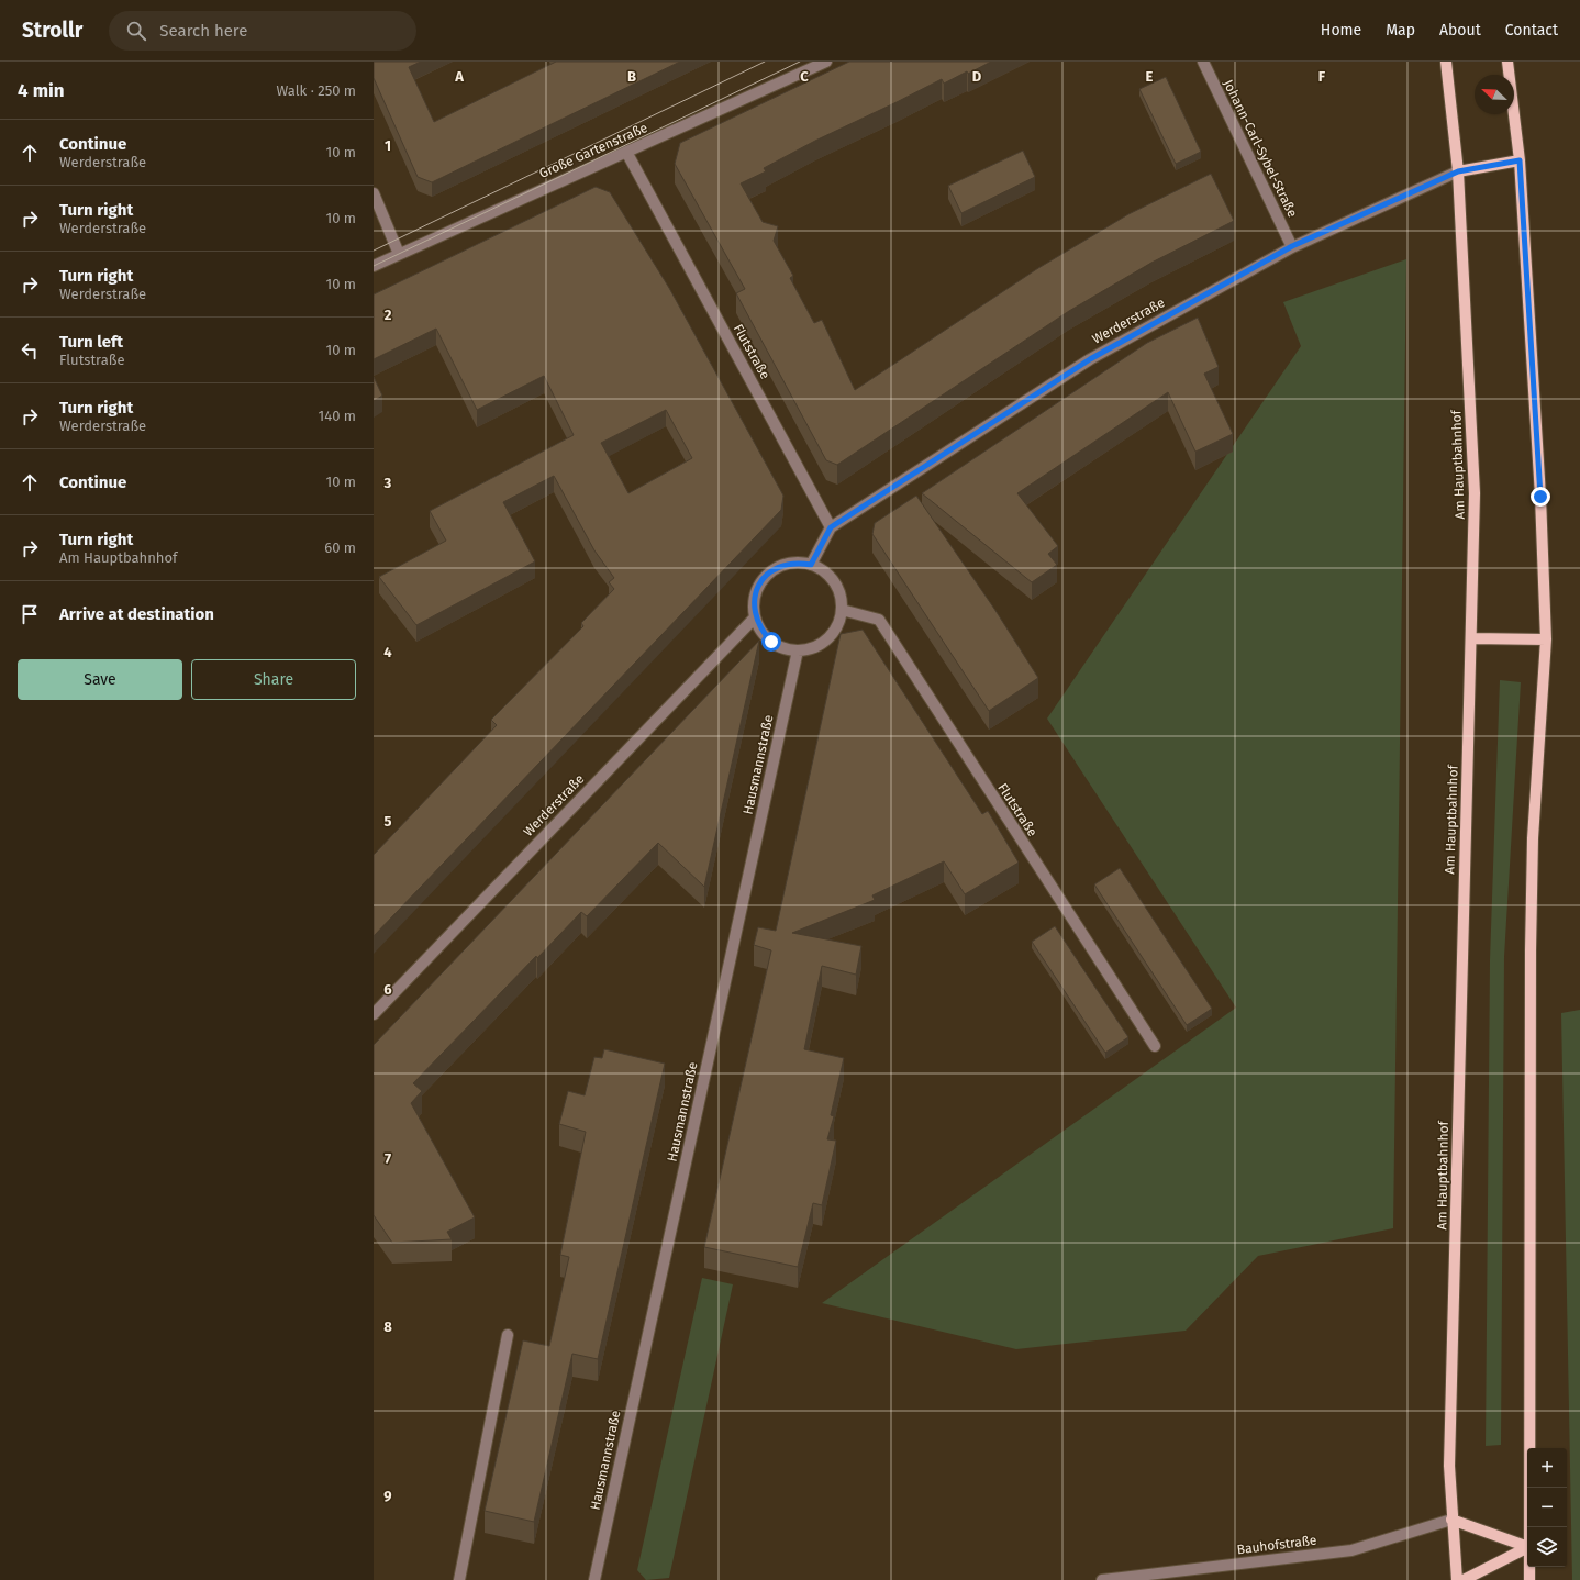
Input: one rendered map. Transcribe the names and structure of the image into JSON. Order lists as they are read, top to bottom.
{
  "streets": {
    "main road": ["Am Hauptbahnhof"],
    "street": [
      "Johann-Carl-Sybel-Straße",
      "Große Gartenstraße",
      "Werderstraße",
      "Flutstraße",
      "Hausmannstraße",
      "Bauhofstraße"
    ]
  },
  "crossings": [
    ["Johann-Carl-Sybel-Straße", "Werderstraße"],
    ["Große Gartenstraße", "Flutstraße"],
    ["Werderstraße", "Flutstraße"],
    ["Werderstraße", "Am Hauptbahnhof"],
    ["Werderstraße", "Hausmannstraße"],
    ["Flutstraße", "Hausmannstraße"],
    ["Am Hauptbahnhof", "Bauhofstraße"]
  ],
  "north": "top left",
  "page": {
    "header": "Strollr",
    "search": "Search here",
    "nav": [
      "Home",
      "Map",
      "About",
      "Contact"
    ],
    "heading": ["4 min", "Walk · 250 m"],
    "list": [
      ["Continue", "Werderstraße", "10 m"],
      ["Turn right", "Werderstraße", "10 m"],
      ["Turn right", "Werderstraße", "10 m"],
      ["Turn left", "Flutstraße", "10 m"],
      ["Turn right", "Werderstraße", "140 m"],
      ["Continue", "10 m"],
      ["Turn right", "Am Hauptbahnhof", "60 m"],
      "Arrive at destination"
    ],
    "buttons": ["Save", "Share"],
    "map_buttons": ["+", "−"]
  },
  "grid": {
    "columns": [
      "A",
      "B",
      "C",
      "D",
      "E",
      "F"
    ],
    "rows": [
      "1",
      "2",
      "3",
      "4",
      "5",
      "6",
      "7",
      "8",
      "9"
    ]
  }
}
